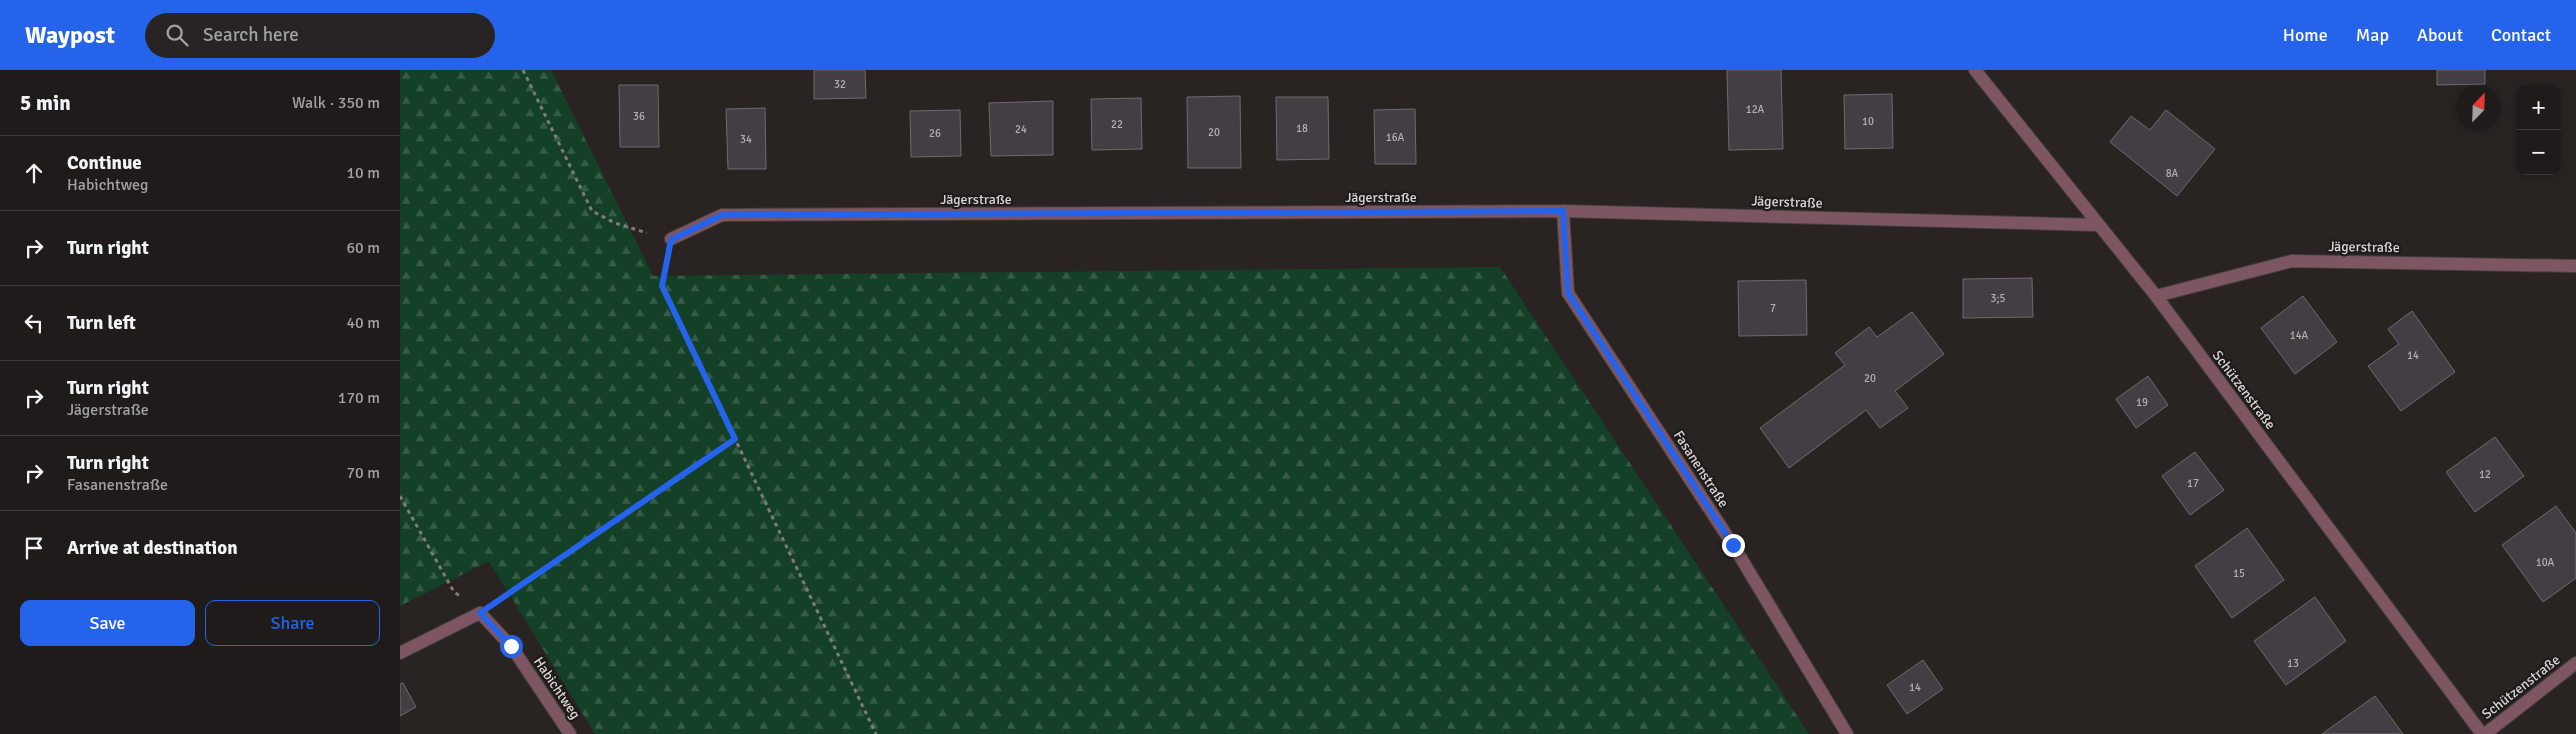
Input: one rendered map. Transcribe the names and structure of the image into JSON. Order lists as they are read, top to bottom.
{
  "streets": {
    "street": [
      "Jägerstraße",
      "Schützenstraße",
      "Fasanenstraße",
      "Habichtweg"
    ]
  },
  "crossings": [
    ["Jägerstraße", "Schützenstraße"],
    ["Jägerstraße", "Fasanenstraße"]
  ],
  "house_numbers": [
    "32",
    "12A",
    "36",
    "10",
    "22",
    "18",
    "24",
    "20",
    "26",
    "16A",
    "34",
    "8A",
    "3;5",
    "7",
    "14A",
    "14",
    "20",
    "19",
    "12",
    "17",
    "10A",
    "15",
    "13",
    "14"
  ],
  "north": "top right",
  "page": {
    "header": "Waypost",
    "search": "Search here",
    "nav": [
      "Home",
      "Map",
      "About",
      "Contact"
    ],
    "heading": ["5 min", "Walk · 350 m"],
    "map_buttons": ["+", "−"],
    "list": [
      ["Continue", "Habichtweg", "10 m"],
      ["Turn right", "60 m"],
      ["Turn left", "40 m"],
      ["Turn right", "Jägerstraße", "170 m"],
      ["Turn right", "Fasanenstraße", "70 m"],
      "Arrive at destination"
    ],
    "buttons": ["Save", "Share"]
  }
}
